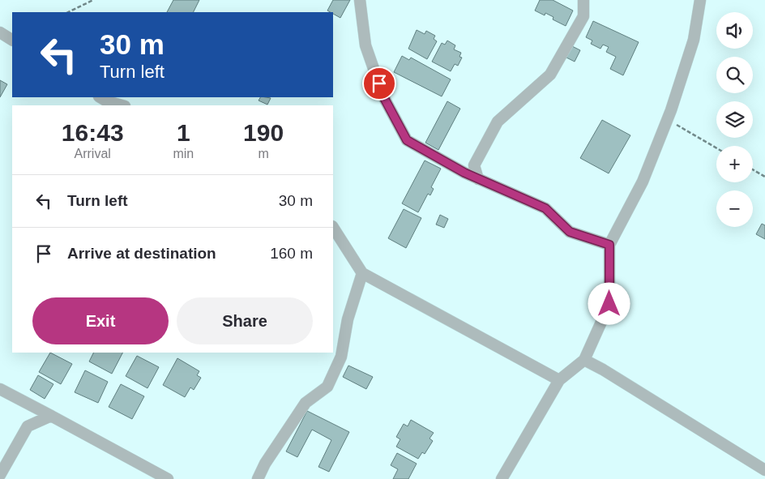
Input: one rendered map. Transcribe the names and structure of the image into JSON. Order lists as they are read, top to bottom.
{
  "page": {
    "map_buttons": ["+", "−"],
    "turn": ["30 m", "Turn left"],
    "eta": [
      "16:43",
      "Arrival",
      "1",
      "min",
      "190",
      "m"
    ],
    "list": [
      {
        "name": "Turn left",
        "value": "30 m"
      },
      {
        "name": "Arrive at destination",
        "value": "160 m"
      }
    ],
    "buttons": ["Exit", "Share"]
  }
}
